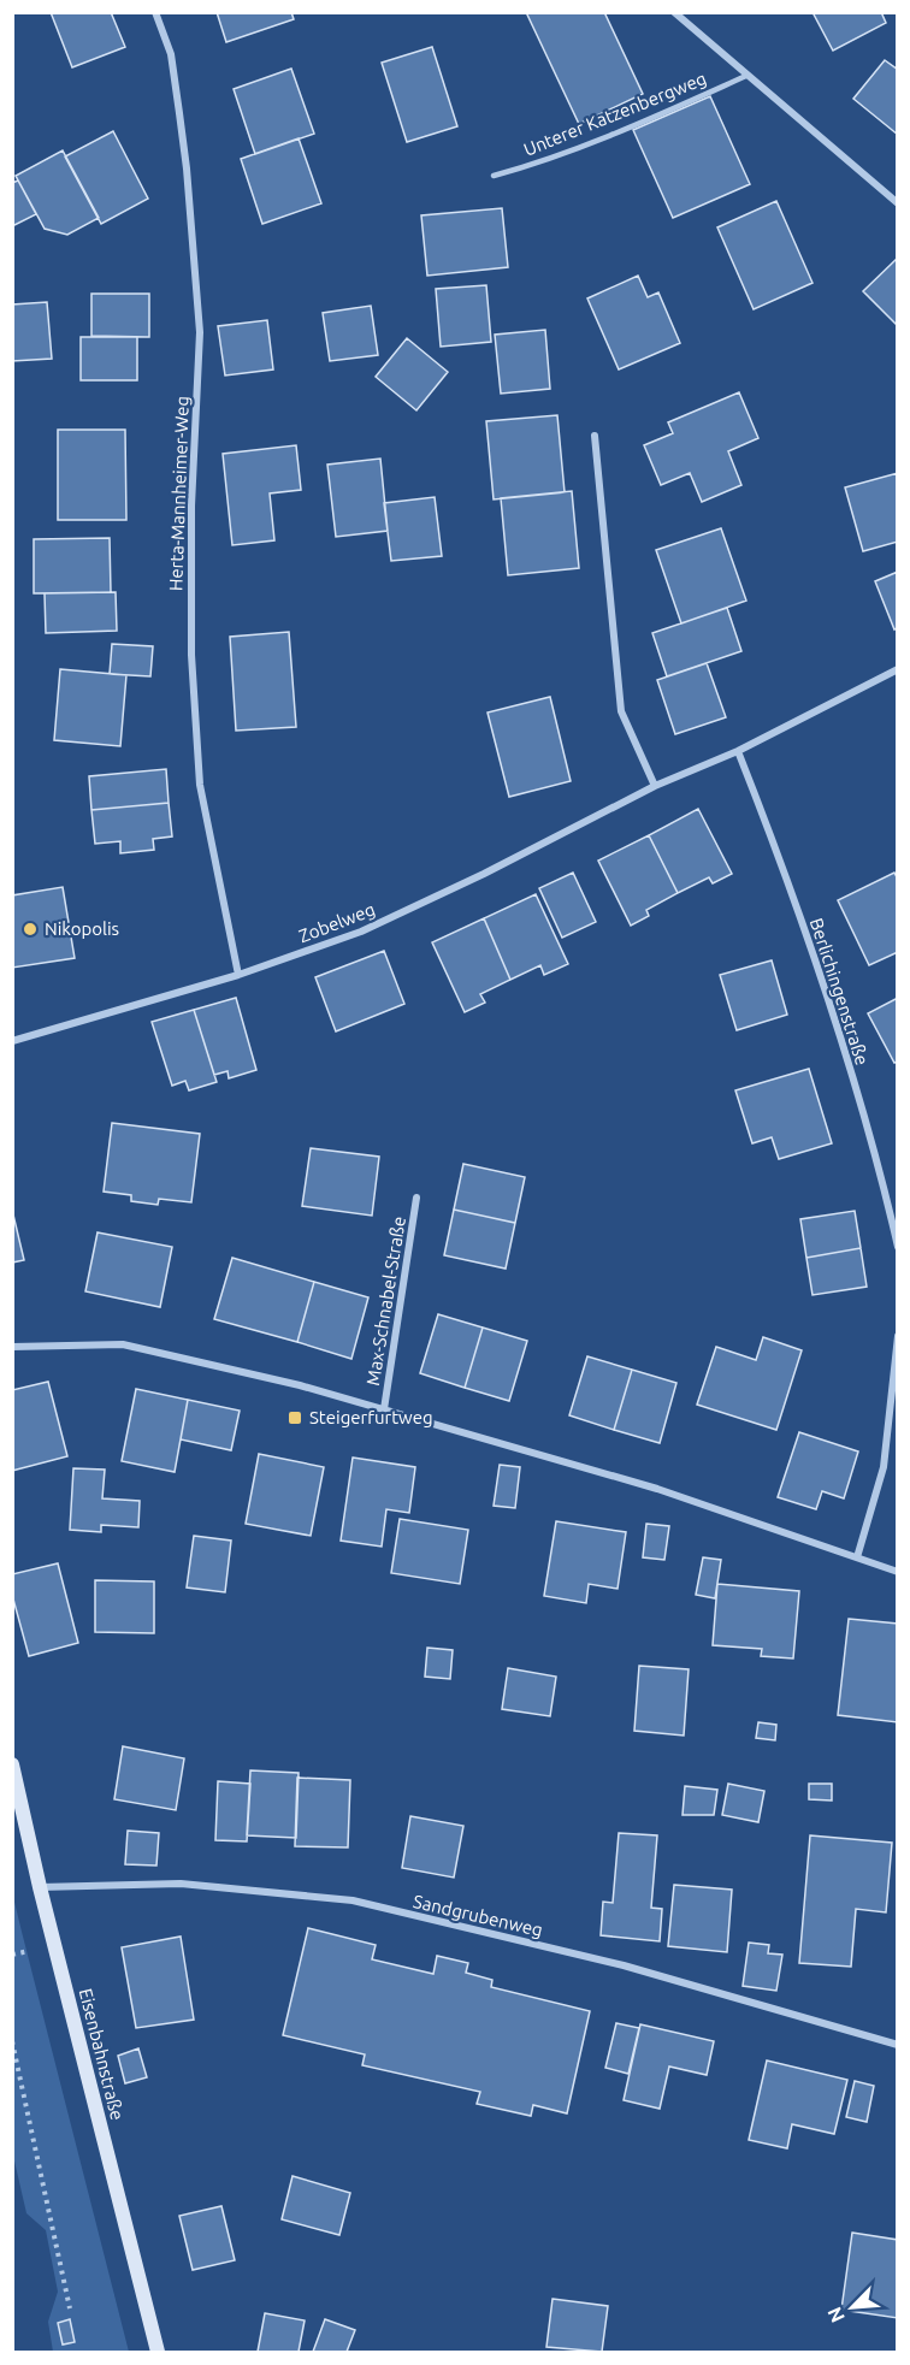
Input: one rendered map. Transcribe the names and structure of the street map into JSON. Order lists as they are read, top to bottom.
{
  "streets": {
    "street": [
      "Unterer Katzenbergweg",
      "Herta-Mannheimer-Weg",
      "Zobelweg",
      "Berlichingenstraße",
      "Max-Schnabel-Straße",
      "Sandgrubenweg",
      "Eisenbahnstraße"
    ]
  },
  "crossings": [
    ["Herta-Mannheimer-Weg", "Zobelweg"],
    ["Zobelweg", "Berlichingenstraße"],
    ["Sandgrubenweg", "Eisenbahnstraße"]
  ],
  "places": {
    "other": ["Nikopolis"],
    "transit": ["Steigerfurtweg"]
  },
  "north": "bottom left"
}
